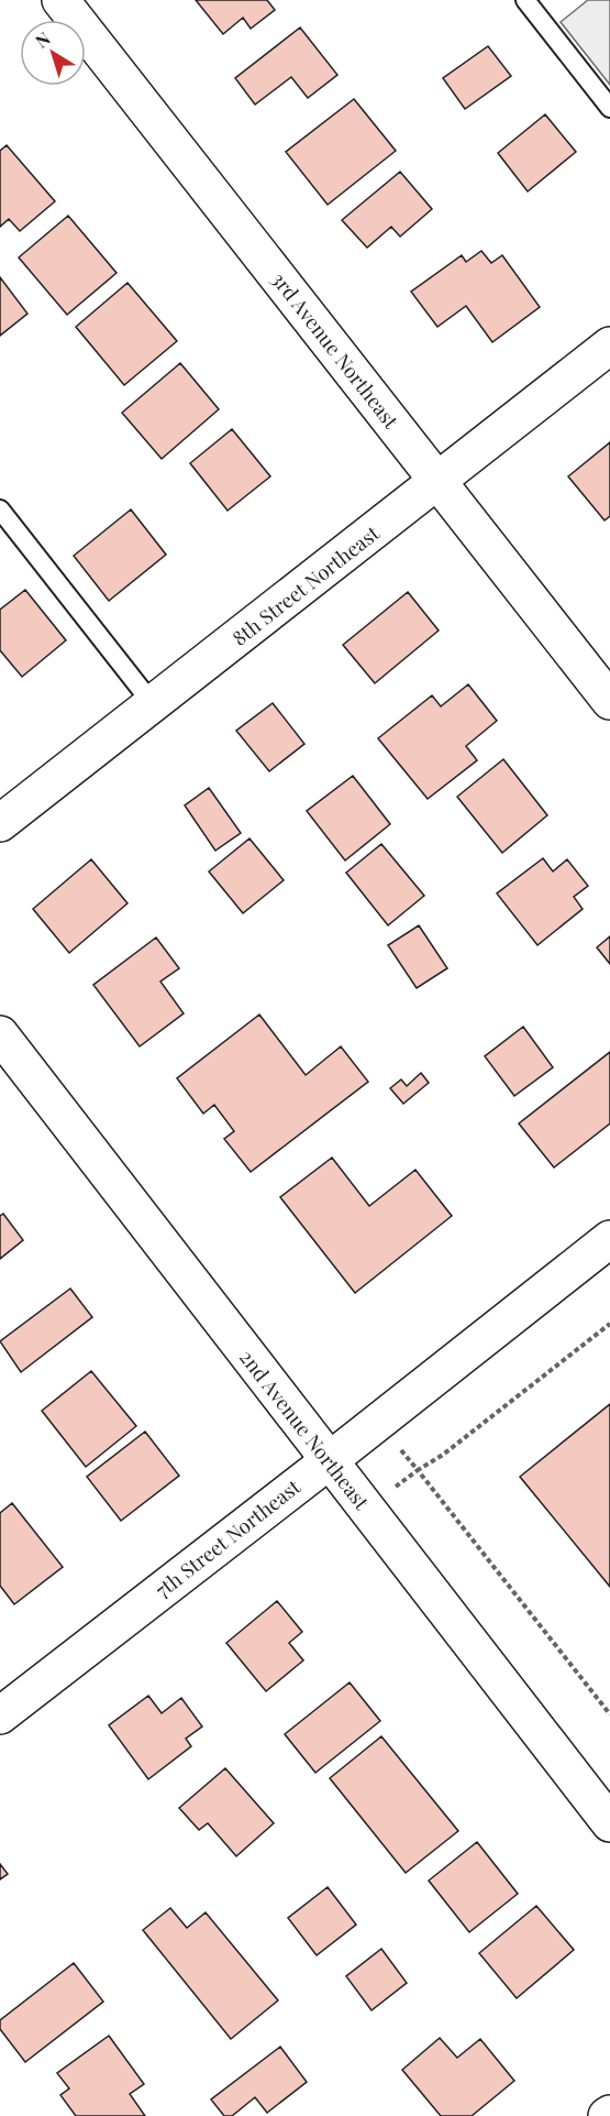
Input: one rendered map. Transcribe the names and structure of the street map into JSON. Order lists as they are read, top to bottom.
{
  "streets": {
    "street": [
      "3rd Avenue Northeast",
      "8th Street Northeast",
      "2nd Avenue Northeast",
      "7th Street Northeast"
    ]
  },
  "crossings": [
    ["3rd Avenue Northeast", "8th Street Northeast"],
    ["2nd Avenue Northeast", "7th Street Northeast"]
  ],
  "north": "top left"
}
